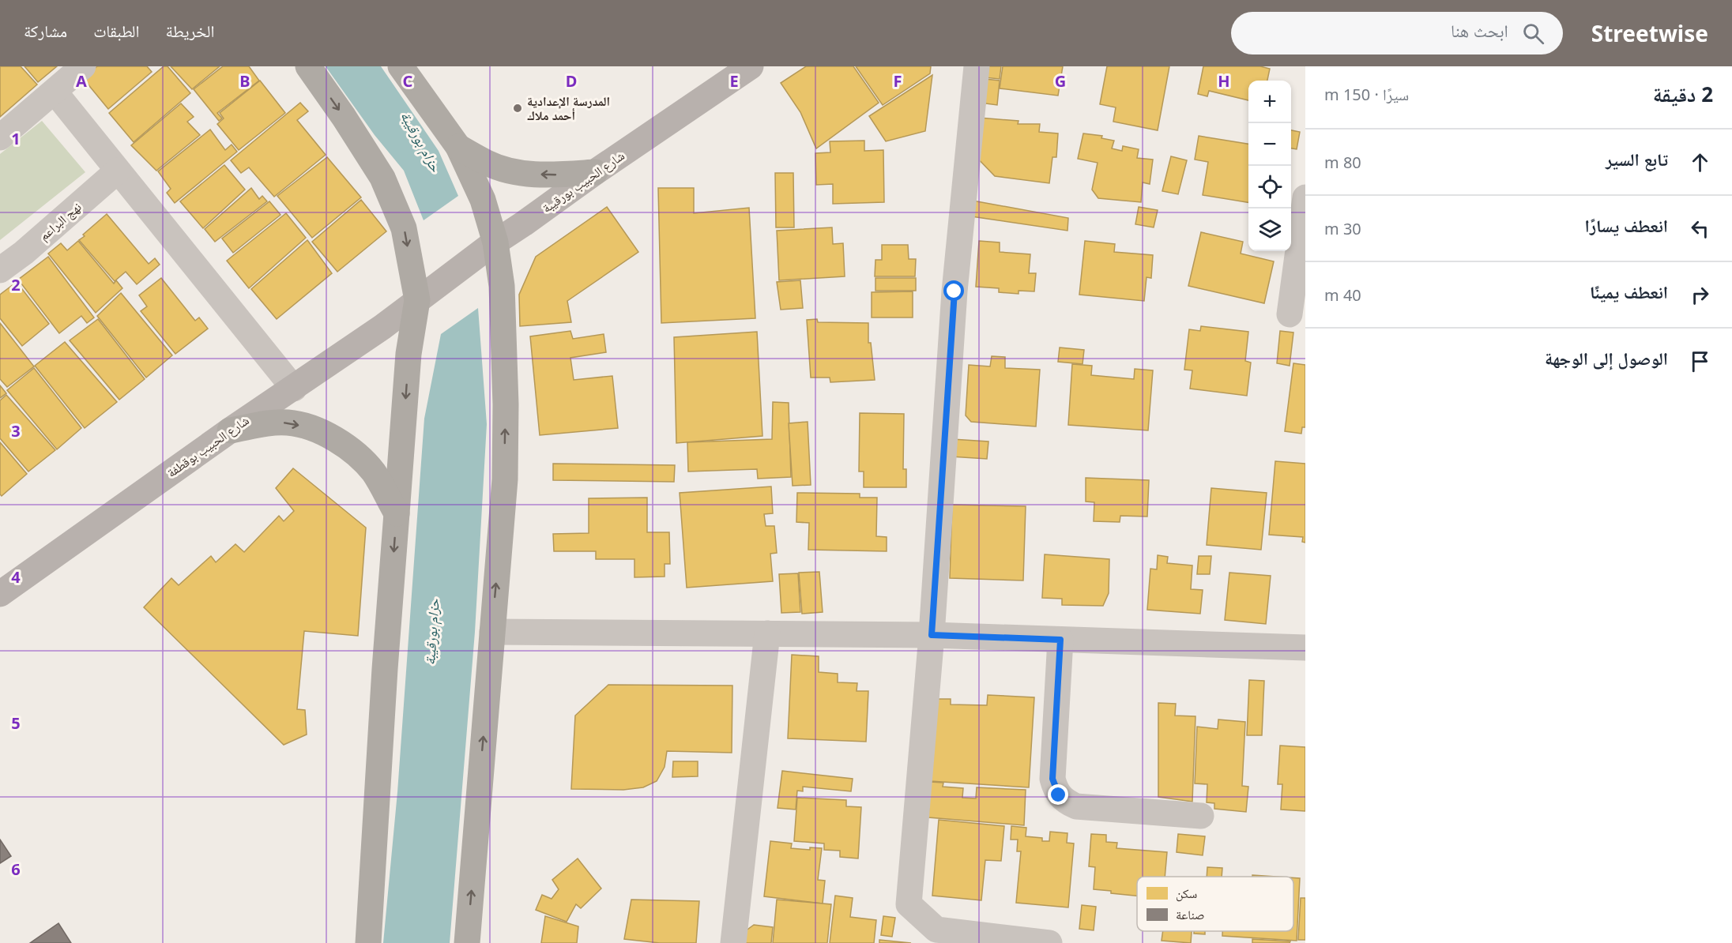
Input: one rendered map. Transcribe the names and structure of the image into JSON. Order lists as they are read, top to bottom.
{
  "streets": {
    "main road": ["شارع الحبيب بورقيبة", "شارع الحبيب بوقطفة"],
    "street": ["نهج البراعم"]
  },
  "crossings": [
    ["شارع الحبيب بورقيبة", "شارع الحبيب بوقطفة"]
  ],
  "water": ["حزام بورقيبة"],
  "places": ["المدرسة الإعدادية أحمد ملاك"],
  "legend": ["سكن", "صناعة"],
  "page": {
    "header": "Streetwise",
    "search": "ابحث هنا",
    "nav": ["الخريطة", "الطبقات", "مشاركة"],
    "heading": ["2 دقيقة", "سيرًا · 150 m"],
    "map_buttons": ["+", "−"],
    "list": [
      ["تابع السير", "80 m"],
      ["انعطف يسارًا", "30 m"],
      ["انعطف يمينًا", "40 m"],
      "الوصول إلى الوجهة"
    ]
  },
  "grid": {
    "columns": [
      "A",
      "B",
      "C",
      "D",
      "E",
      "F",
      "G",
      "H"
    ],
    "rows": [
      "1",
      "2",
      "3",
      "4",
      "5",
      "6"
    ]
  }
}
